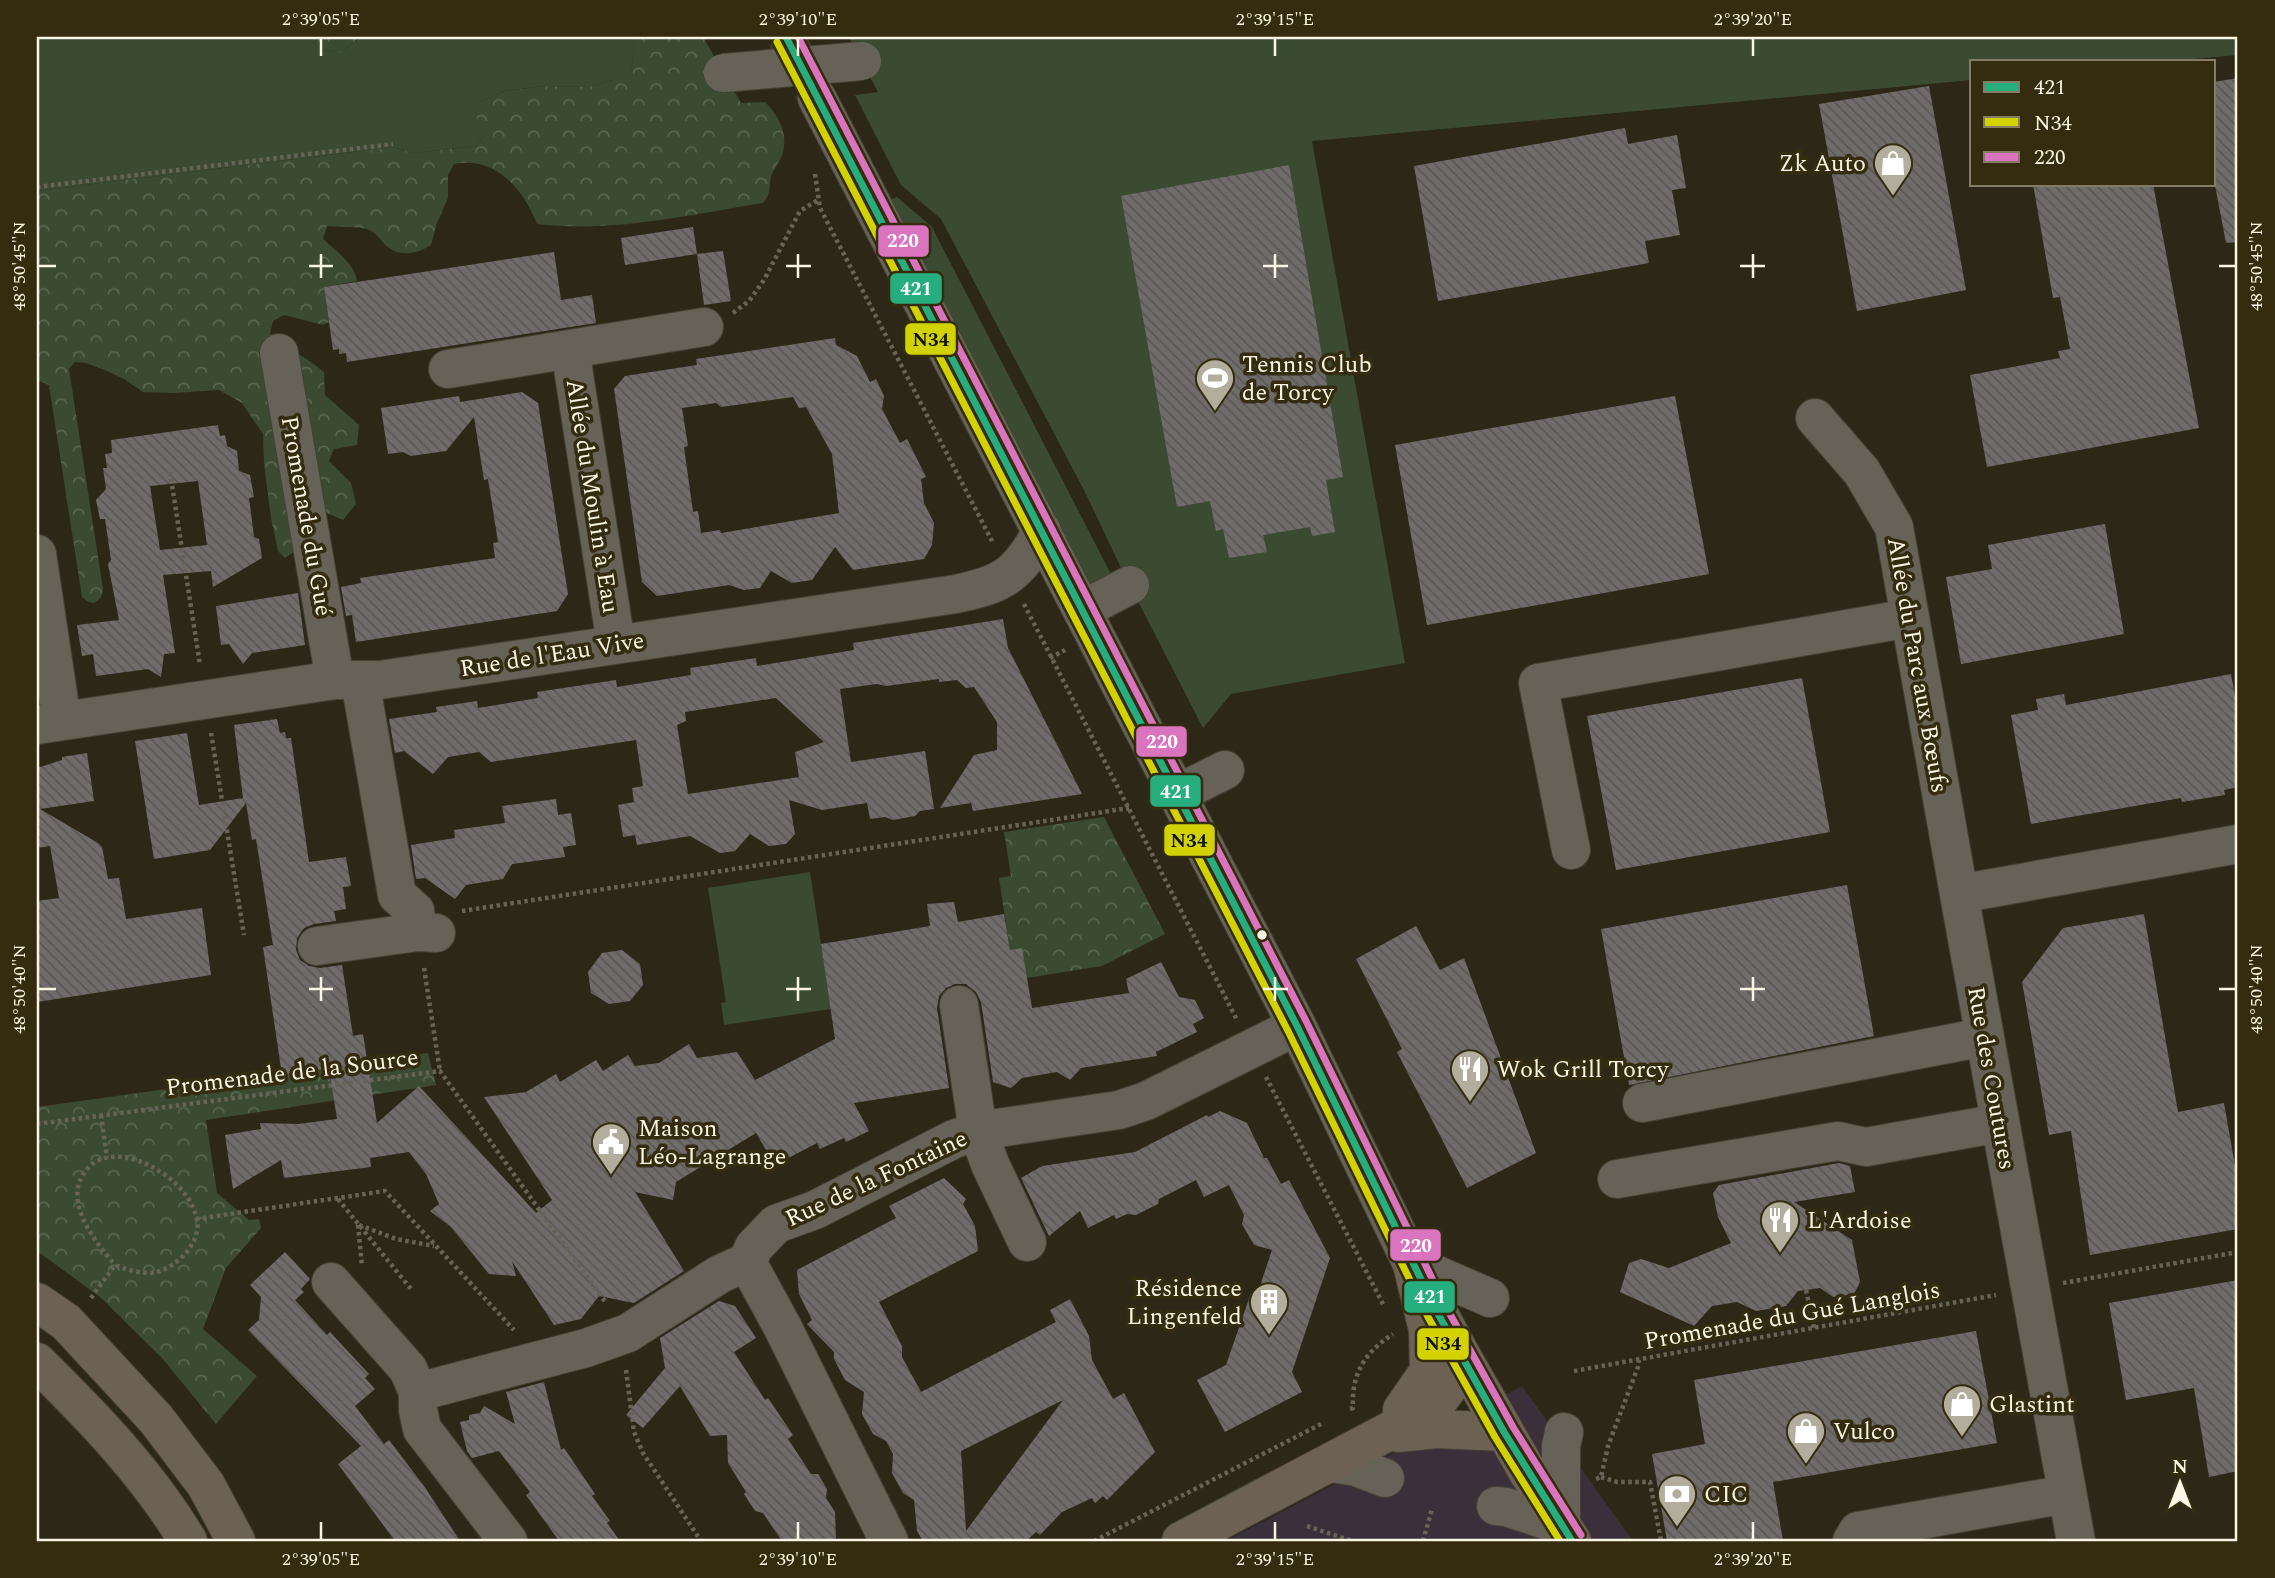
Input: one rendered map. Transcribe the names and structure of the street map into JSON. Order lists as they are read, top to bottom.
{
  "streets": {
    "street": [
      "Allée du Moulin à Eau",
      "Promenade du Gué",
      "Rue de l'Eau Vive",
      "Allée du Parc aux Bœufs",
      "Rue des Coutures",
      "Rue de la Fontaine"
    ],
    "path": ["Promenade de la Source", "Promenade du Gué Langlois"]
  },
  "crossings": [
    ["Allée du Moulin à Eau", "Rue de l'Eau Vive"],
    ["Promenade du Gué", "Rue de l'Eau Vive"],
    ["Allée du Parc aux Bœufs", "Rue des Coutures"]
  ],
  "places": {
    "shop": ["Zk Auto", "Glastint", "Vulco"],
    "sports": ["Tennis Club de Torcy"],
    "restaurant": ["Wok Grill Torcy", "L'Ardoise"],
    "public building": ["Maison Léo-Lagrange"],
    "building": ["Résidence Lingenfeld"],
    "bank": ["CIC"]
  },
  "lines": ["transit line 421", "transit line 220", "transit line N34"],
  "legend": ["421", "N34", "220"],
  "north": "top",
  "coordinates": [
    "2°39'05\"E",
    "2°39'10\"E",
    "2°39'15\"E",
    "2°39'20\"E",
    "48°50'45\"N",
    "48°50'40\"N"
  ]
}
